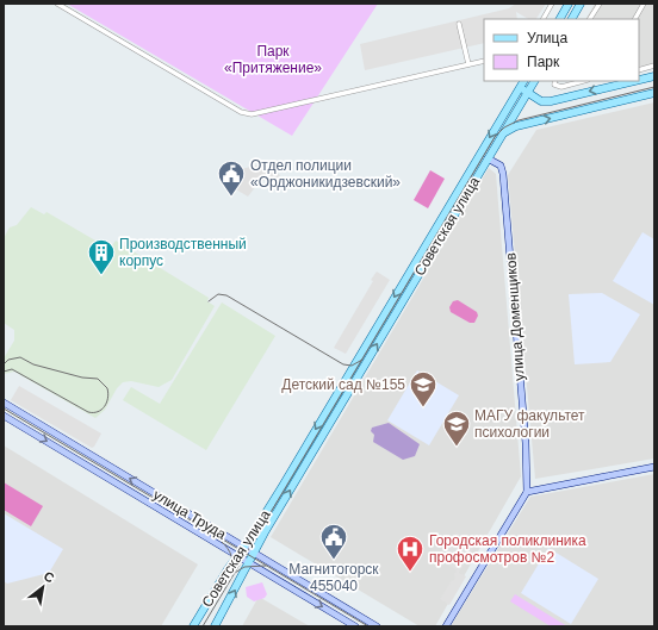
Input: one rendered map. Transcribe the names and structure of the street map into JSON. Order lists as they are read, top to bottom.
{
  "streets": {
    "main road": ["Советская улица", "улица Доменщиков", "улица Труда"]
  },
  "crossings": [
    ["Советская улица", "улица Доменщиков"],
    ["Советская улица", "улица Труда"]
  ],
  "parks": ["Парк «Притяжение»"],
  "places": {
    "public building": ["Отдел полиции «Орджоникидзевский»", "Магнитогорск 455040"],
    "building": ["Производственный корпус"],
    "school or university": ["Детский сад №155", "МАГУ факультет психологии"],
    "hospital": ["Городская поликлиника профосмотров №2"]
  },
  "legend": ["Улица", "Парк"],
  "north": "top right"
}
